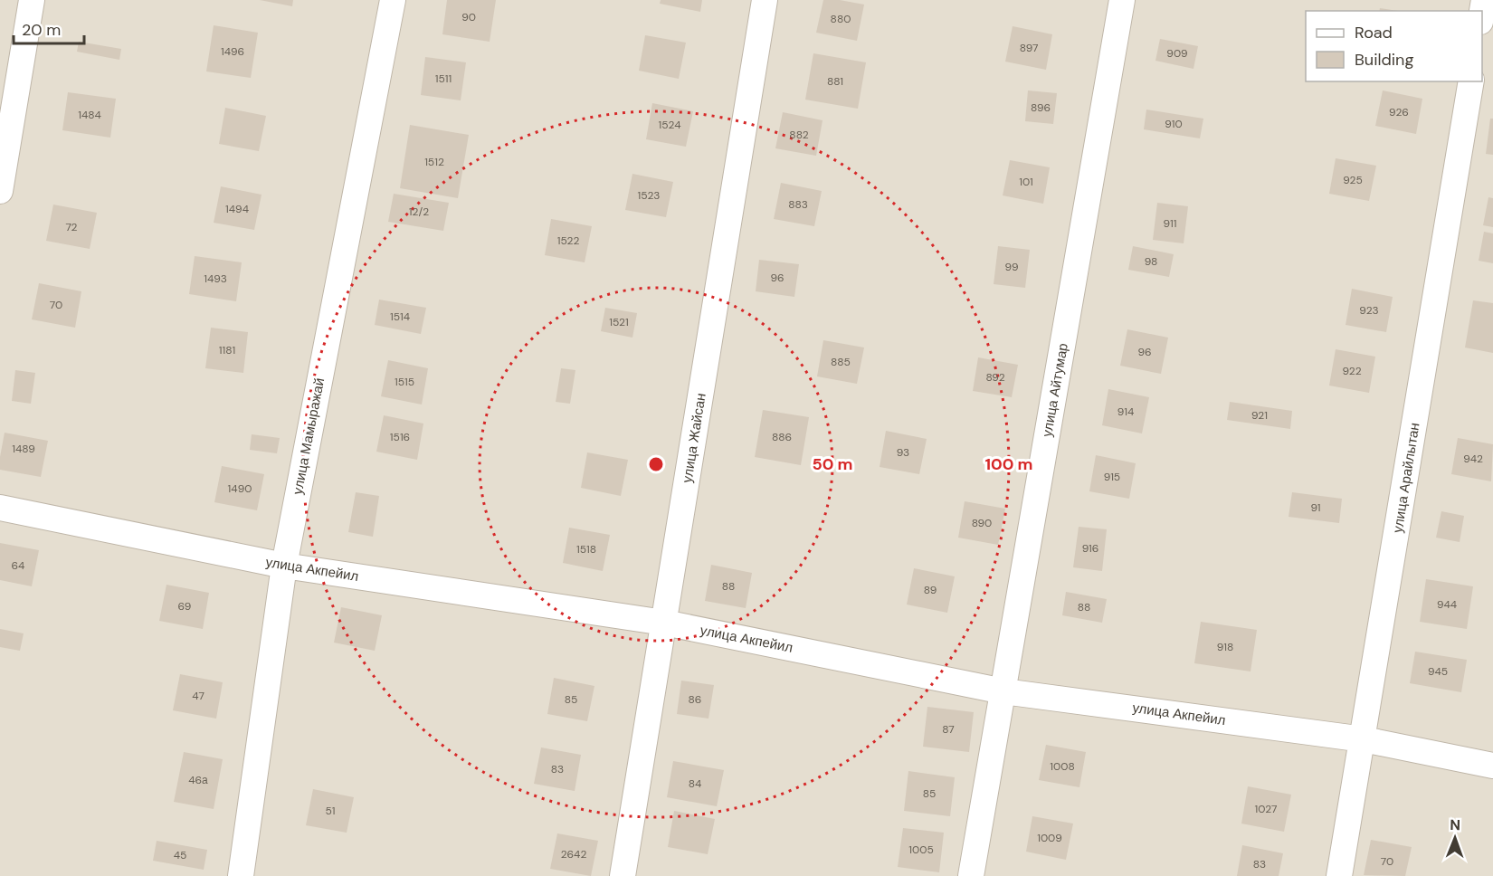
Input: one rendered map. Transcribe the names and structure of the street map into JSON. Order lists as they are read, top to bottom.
{
  "streets": {
    "street": [
      "улица Айтумар",
      "улица Мамыражай",
      "улица Жайсан",
      "улица Арайлытан",
      "улица Акпейил"
    ]
  },
  "crossings": [
    ["улица Айтумар", "улица Акпейил"],
    ["улица Мамыражай", "улица Акпейил"],
    ["улица Жайсан", "улица Акпейил"],
    ["улица Арайлытан", "улица Акпейил"]
  ],
  "house_numbers": [
    "90",
    "880",
    "897",
    "1496",
    "909",
    "1511",
    "881",
    "896",
    "926",
    "1484",
    "910",
    "1524",
    "882",
    "1512",
    "925",
    "101",
    "1523",
    "883",
    "1494",
    "12/2",
    "911",
    "72",
    "1522",
    "98",
    "99",
    "96",
    "1493",
    "70",
    "923",
    "1514",
    "1521",
    "1181",
    "96",
    "885",
    "922",
    "892",
    "1515",
    "914",
    "921",
    "1516",
    "886",
    "1489",
    "93",
    "942",
    "915",
    "1490",
    "91",
    "890",
    "916",
    "1518",
    "64",
    "88",
    "89",
    "944",
    "69",
    "88",
    "918",
    "945",
    "47",
    "85",
    "86",
    "87",
    "1008",
    "83",
    "46а",
    "84",
    "85",
    "1027",
    "51",
    "1009",
    "1005",
    "2642",
    "45",
    "70",
    "83"
  ],
  "legend": ["Road", "Building"],
  "scale_bar": "20 m",
  "north": "top",
  "rings": ["50 m", "100 m"]
}
